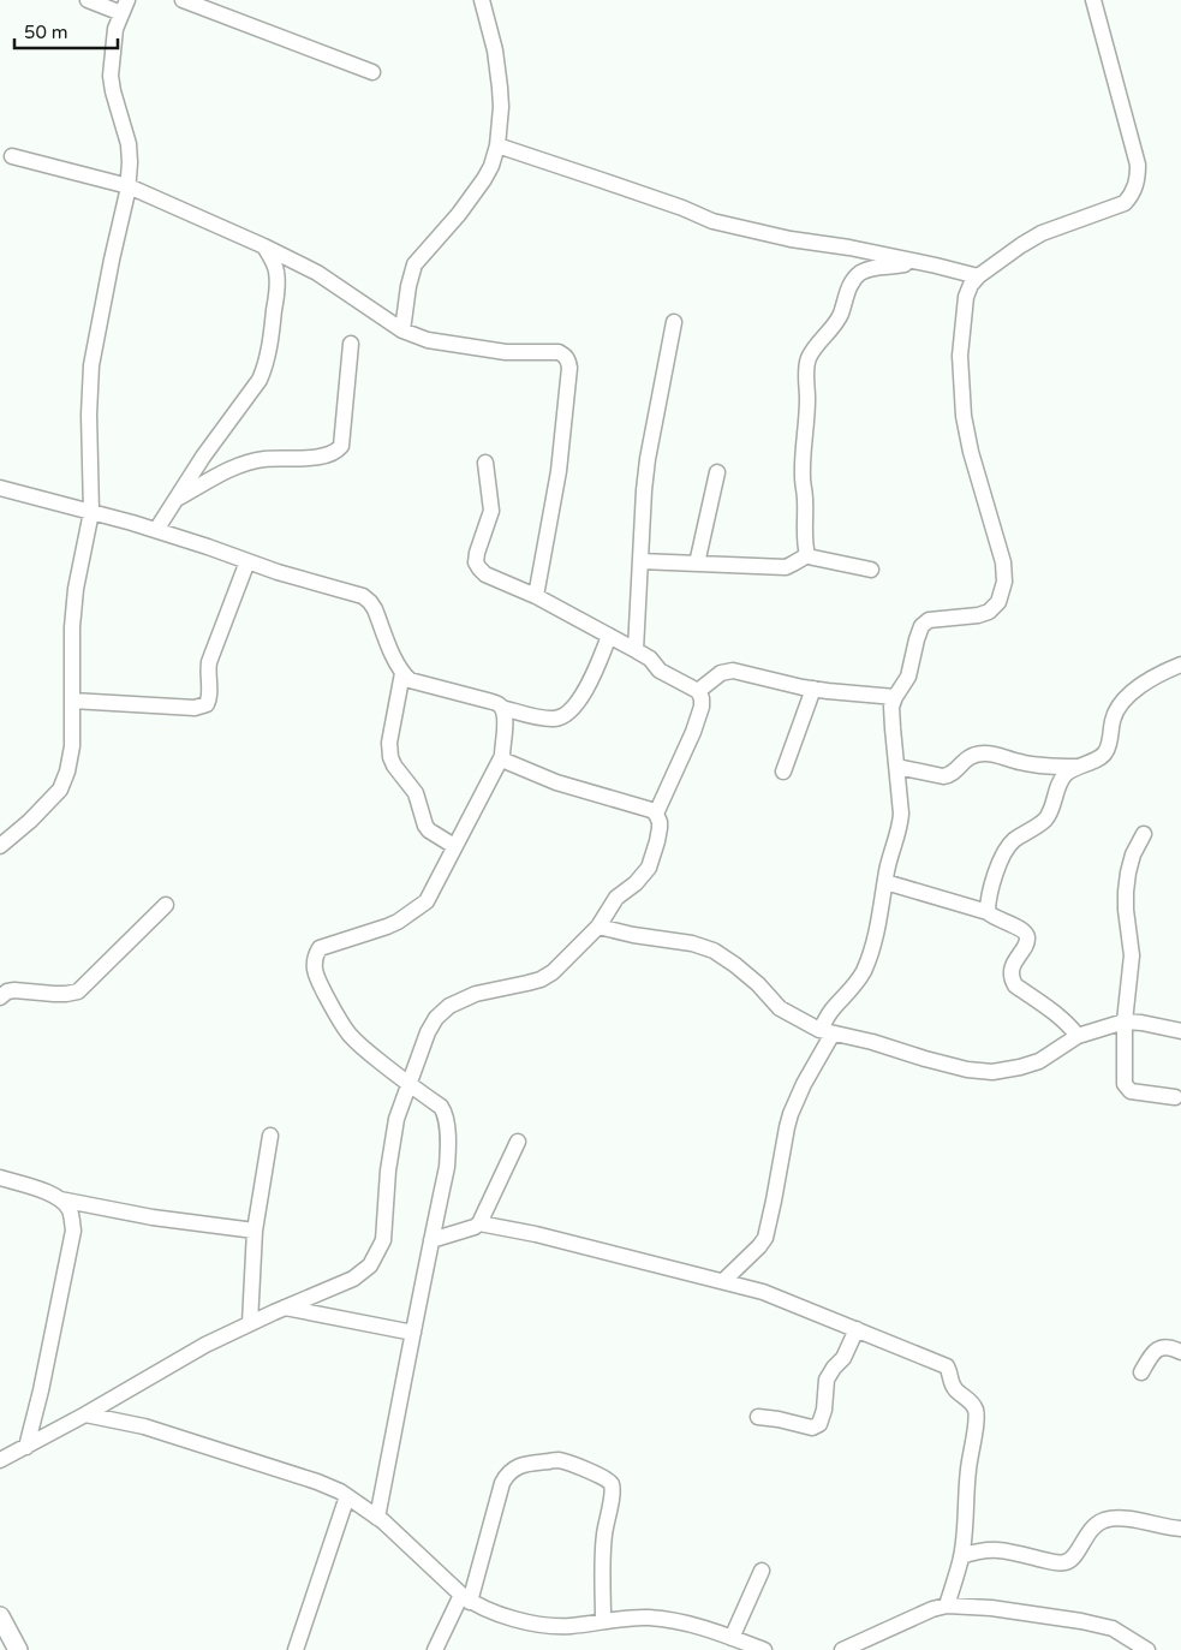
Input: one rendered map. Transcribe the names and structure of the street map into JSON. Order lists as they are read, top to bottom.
{
  "scale_bar": "50 m"
}
